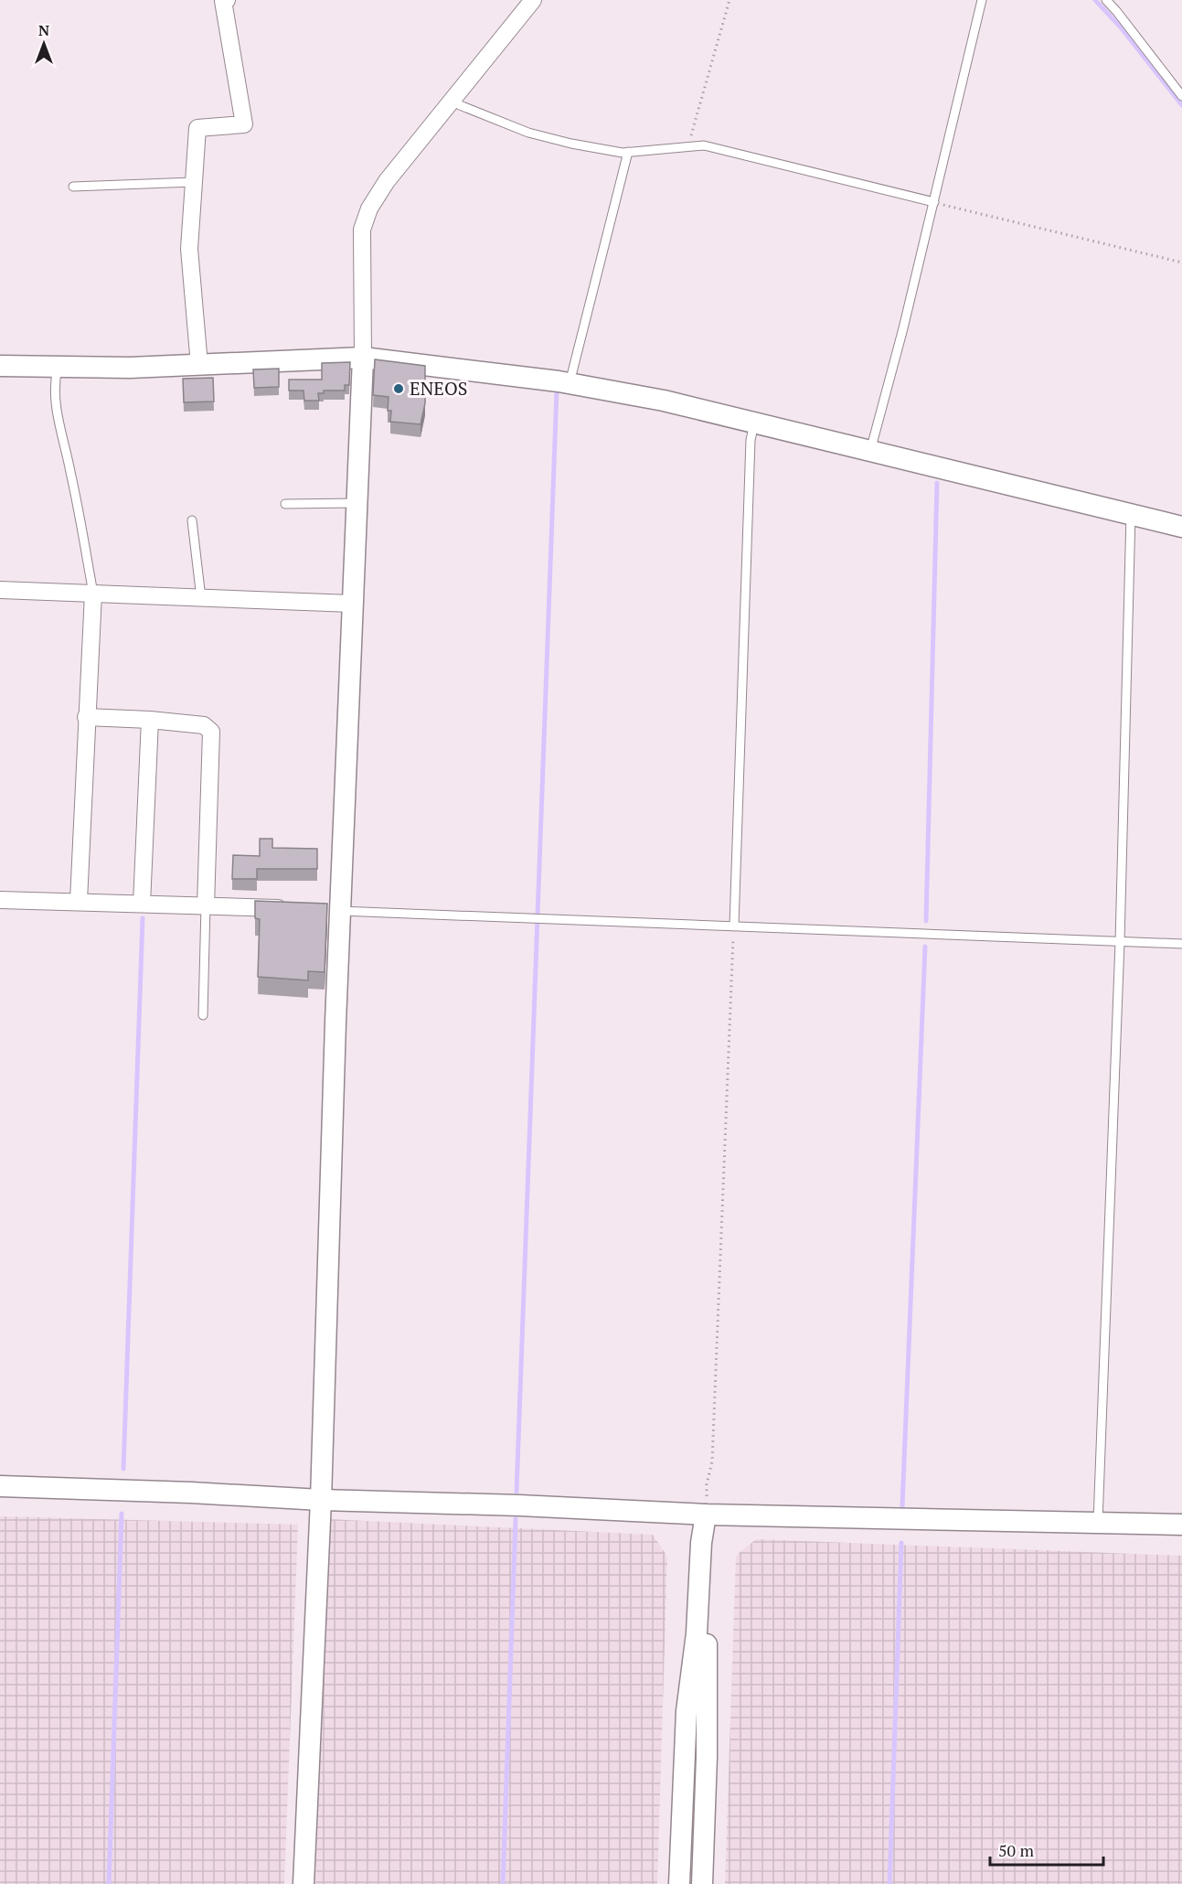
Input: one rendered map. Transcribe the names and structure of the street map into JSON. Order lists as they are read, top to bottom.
{
  "places": ["ENEOS"],
  "scale_bar": "50 m",
  "north": "top"
}
